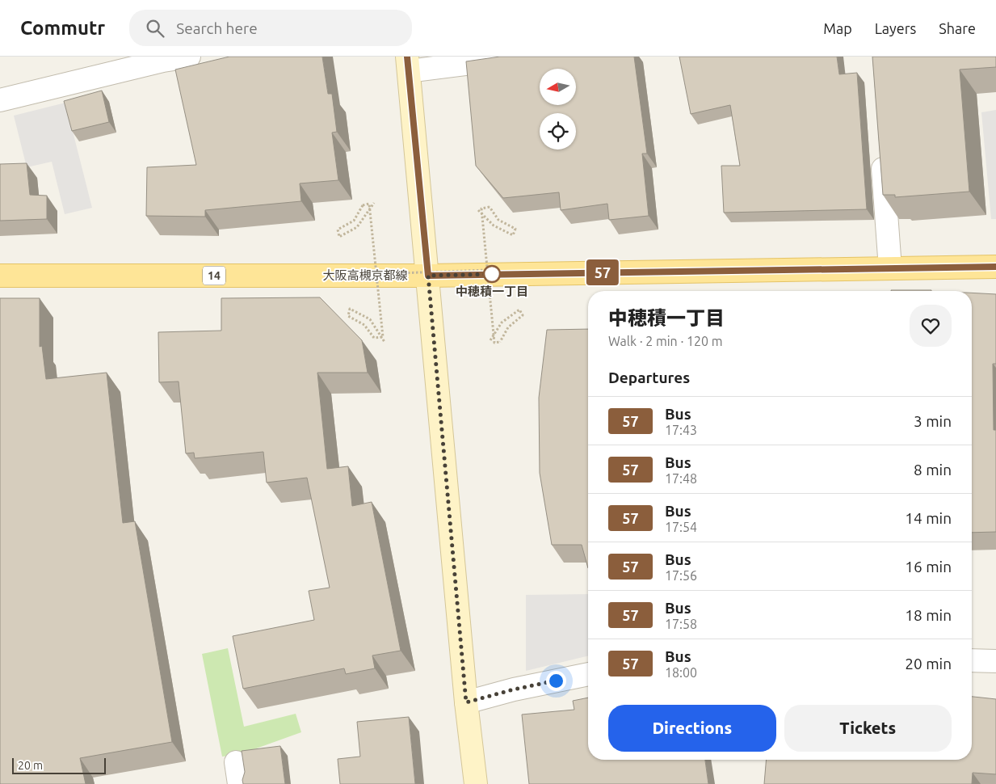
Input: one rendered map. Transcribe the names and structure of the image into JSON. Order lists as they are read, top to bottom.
{
  "streets": {
    "main road": ["14", "大阪高槻京都線"]
  },
  "places": ["中穂積一丁目"],
  "lines": ["bus line 57"],
  "scale_bar": "20 m",
  "north": "left",
  "page": {
    "header": "Commutr",
    "search": "Search here",
    "nav": ["Map", "Layers", "Share"],
    "on_map": "57",
    "heading": [
      ["中穂積一丁目", "Walk · 2 min · 120 m"],
      "Departures"
    ],
    "list": [
      {
        "mark": "57",
        "name": "Bus",
        "note": "17:43",
        "value": "3 min"
      },
      {
        "mark": "57",
        "name": "Bus",
        "note": "17:48",
        "value": "8 min"
      },
      {
        "mark": "57",
        "name": "Bus",
        "note": "17:54",
        "value": "14 min"
      },
      {
        "mark": "57",
        "name": "Bus",
        "note": "17:56",
        "value": "16 min"
      },
      {
        "mark": "57",
        "name": "Bus",
        "note": "17:58",
        "value": "18 min"
      },
      {
        "mark": "57",
        "name": "Bus",
        "note": "18:00",
        "value": "20 min"
      }
    ],
    "buttons": ["Directions", "Tickets"],
    "scale": "20 m"
  }
}
